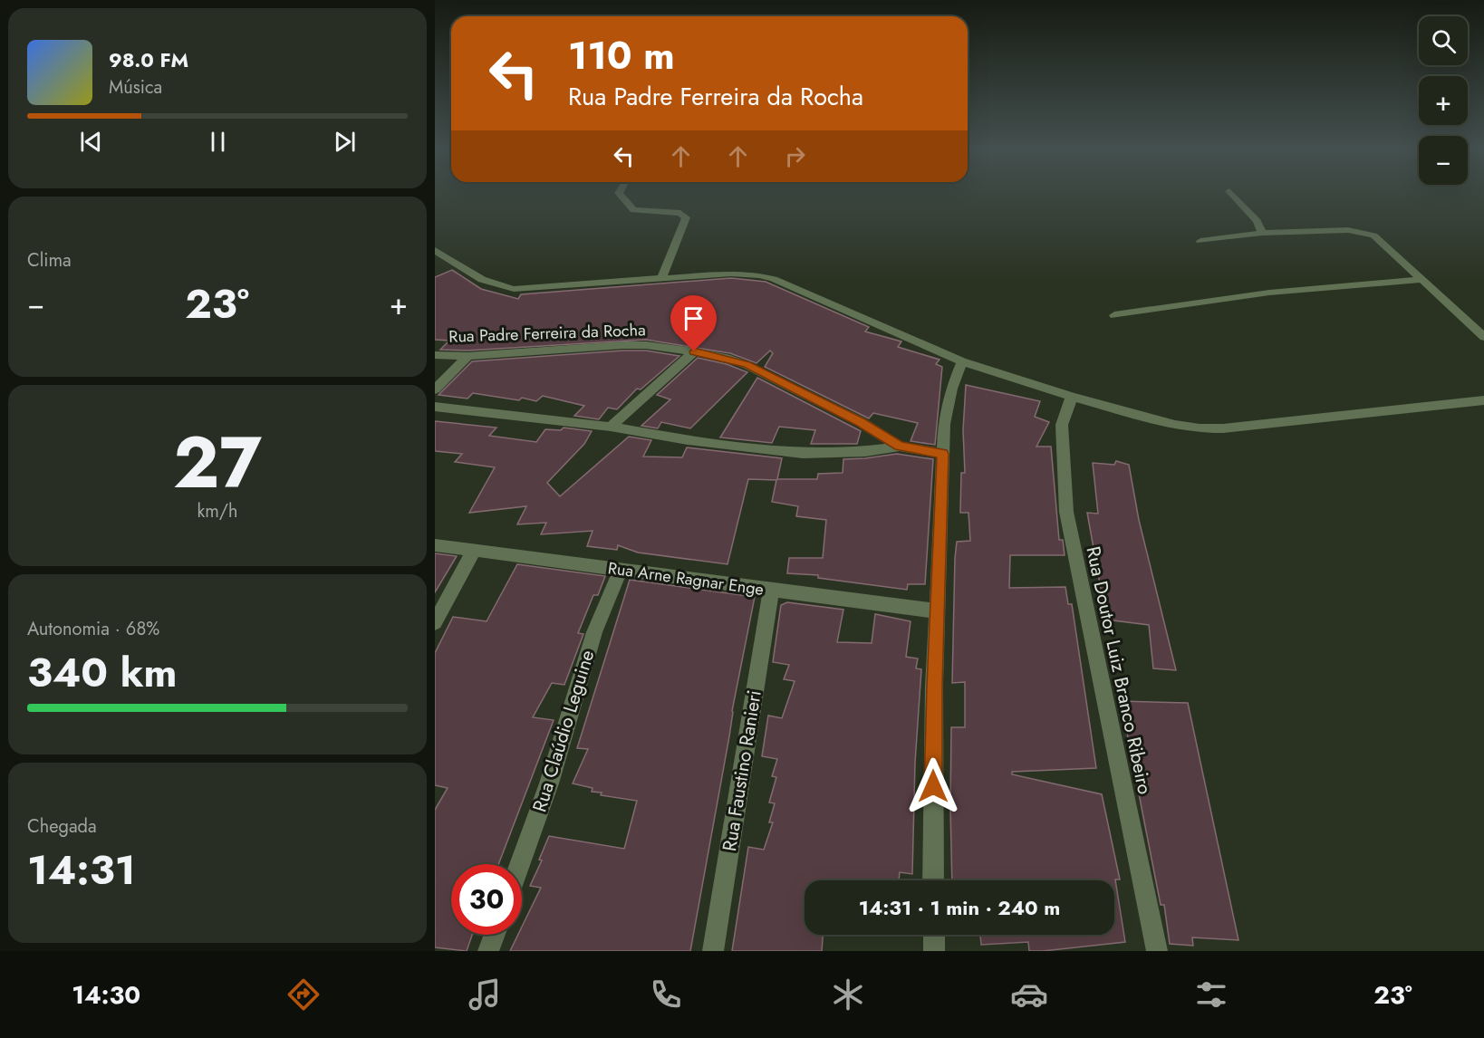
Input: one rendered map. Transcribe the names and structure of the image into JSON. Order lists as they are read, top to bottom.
{
  "streets": {
    "street": [
      "Rua Padre Ferreira da Rocha",
      "Rua Arne Ragnar Enge",
      "Rua Doutor Luiz Branco Ribeiro",
      "Rua Claúdio Leguine",
      "Rua Faustino Ranieri"
    ]
  },
  "crossings": [
    ["Rua Arne Ragnar Enge", "Rua Claúdio Leguine"],
    ["Rua Arne Ragnar Enge", "Rua Faustino Ranieri"]
  ],
  "page": {
    "map_buttons": ["+", "−"],
    "turn": ["110 m", "Rua Padre Ferreira da Rocha"],
    "song": ["98.0 FM", "Música"],
    "tile": [
      "Clima",
      ["27", "km/h"],
      ["Autonomia · 68%", "340 km"],
      ["Chegada", "14:31"]
    ],
    "heat": ["−", "23°", "+"],
    "limit": "30",
    "trip": "14:31 · 1 min · 240 m",
    "tabs": ["14:30", "23°"]
  }
}
